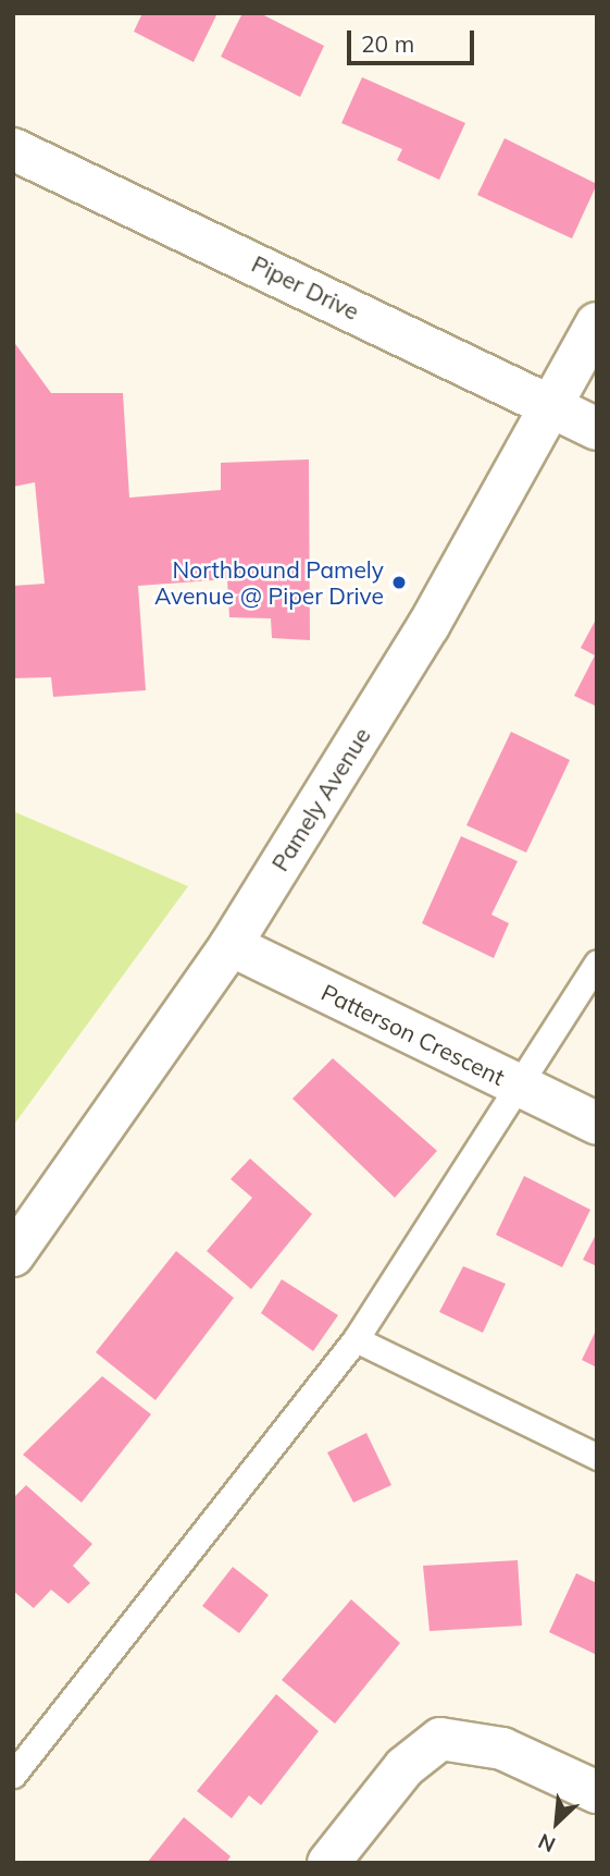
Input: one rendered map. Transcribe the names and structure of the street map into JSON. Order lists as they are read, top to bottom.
{
  "streets": {
    "street": ["Piper Drive", "Pamely Avenue", "Patterson Crescent"]
  },
  "crossings": [
    ["Piper Drive", "Pamely Avenue"],
    ["Pamely Avenue", "Patterson Crescent"]
  ],
  "places": ["Northbound Pamely Avenue @ Piper Drive"],
  "scale_bar": "20 m",
  "north": "bottom left"
}
